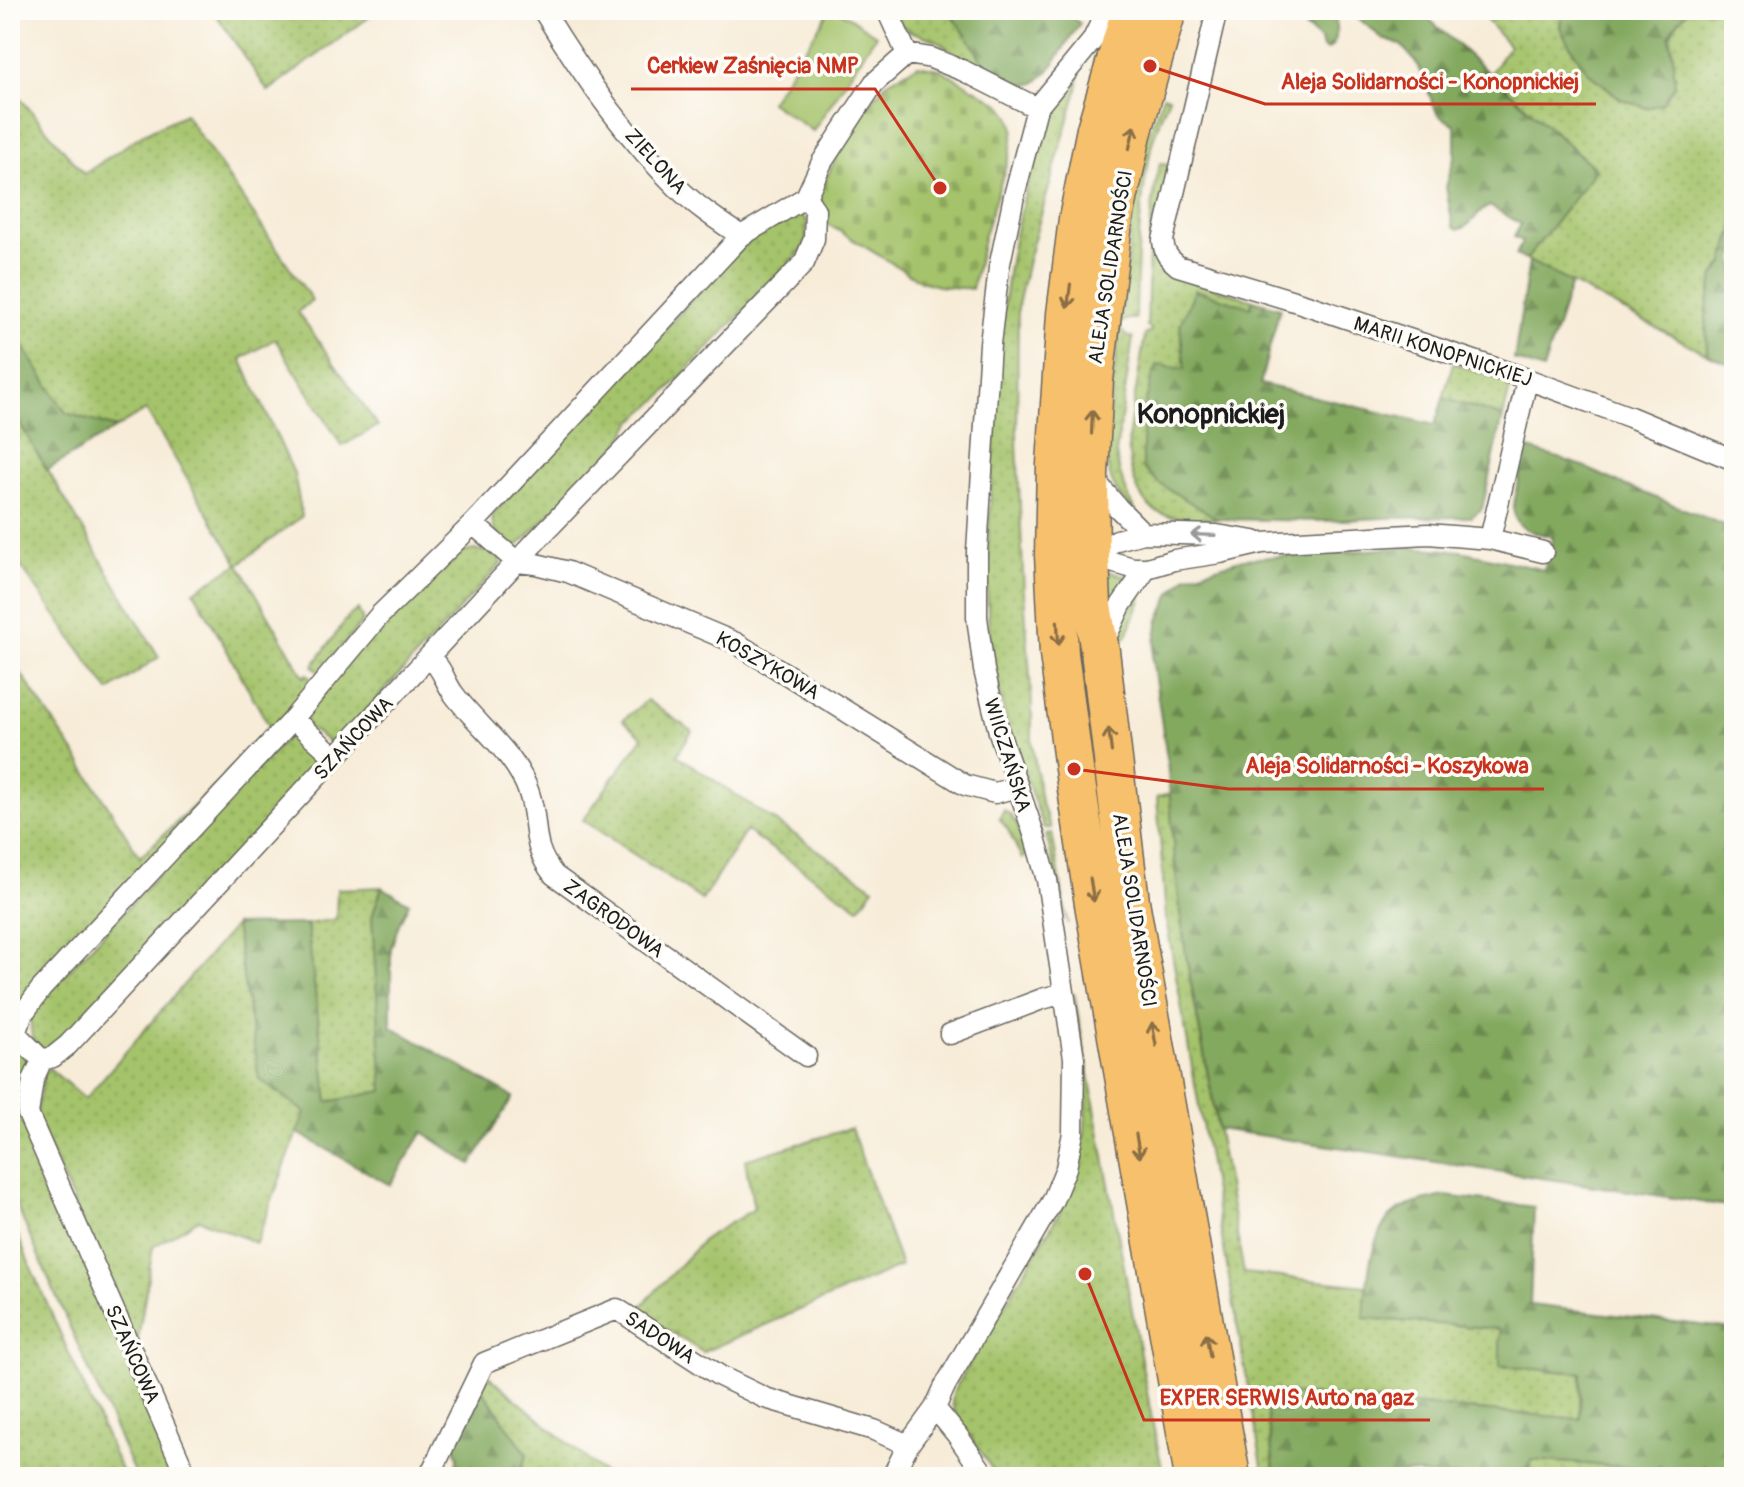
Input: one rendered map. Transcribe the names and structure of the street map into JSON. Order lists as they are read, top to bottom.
{
  "streets": {
    "highway": ["ALEJA SOLIDARNOŚCI"],
    "street": [
      "ZIELONA",
      "MARII KONOPNICKIEJ",
      "KOSZYKOWA",
      "SZAŃCOWA",
      "WIICZAŃSKA",
      "ZAGRODOWA",
      "SADOWA"
    ]
  },
  "crossings": [
    ["KOSZYKOWA", "SZAŃCOWA"],
    ["KOSZYKOWA", "WIICZAŃSKA"],
    ["SZAŃCOWA", "ZAGRODOWA"],
    ["WIICZAŃSKA", "SADOWA"]
  ],
  "districts": ["Konopnickiej"],
  "places": [
    "Aleja Solidarności - Konopnickiej",
    "Cerkiew Zaśnięcia NMP",
    "Aleja Solidarności - Koszykowa",
    "EXPER SERWIS Auto na gaz"
  ]
}
